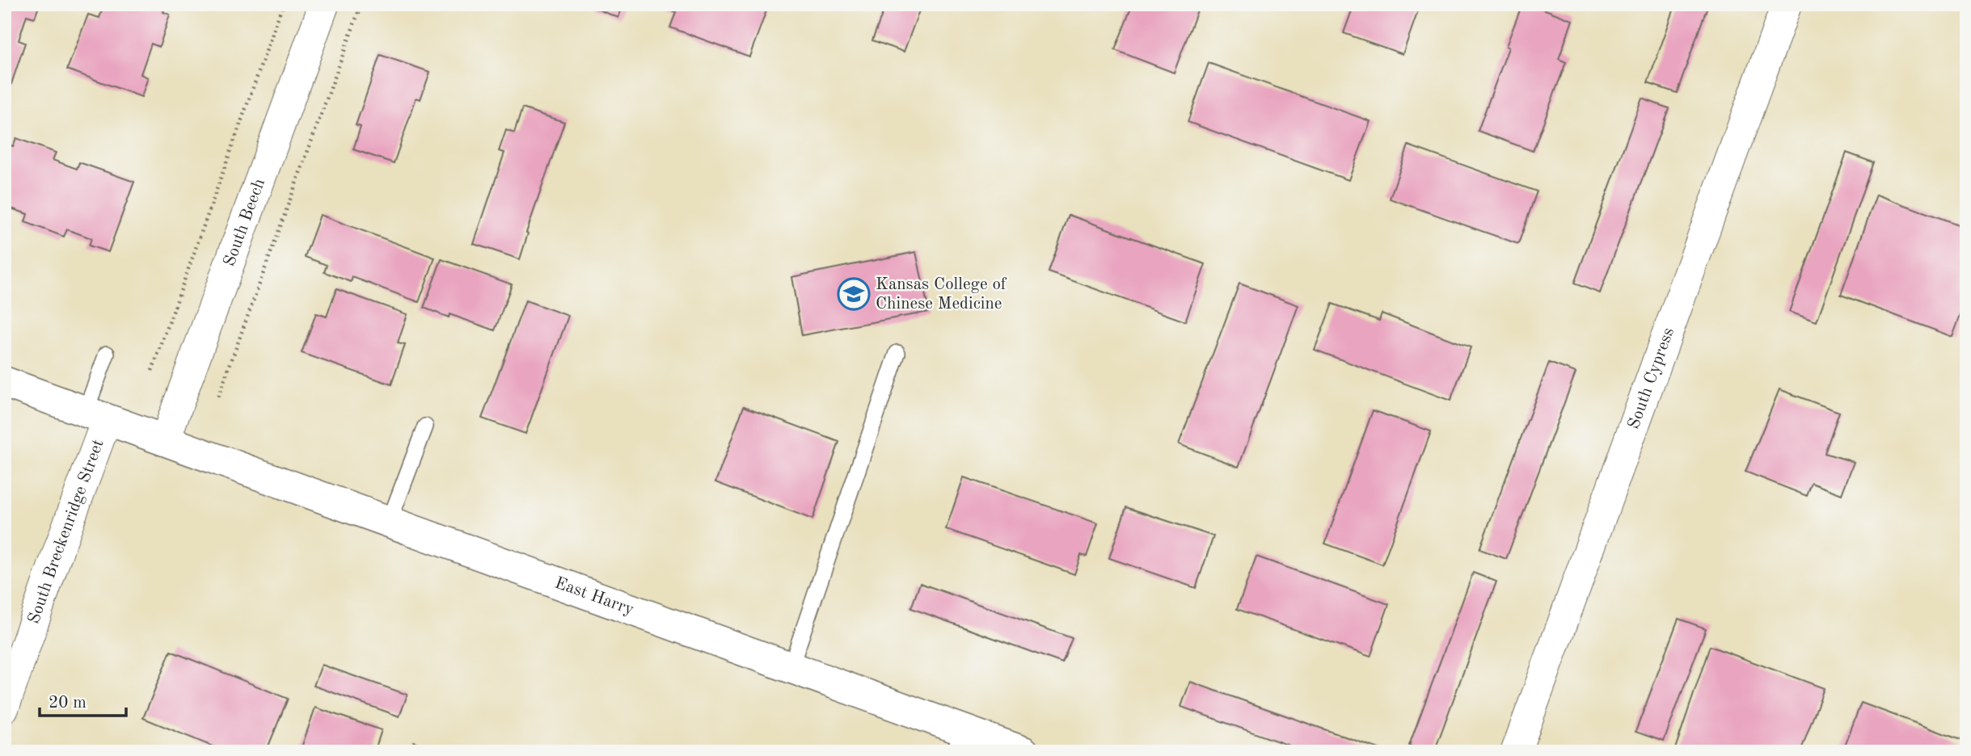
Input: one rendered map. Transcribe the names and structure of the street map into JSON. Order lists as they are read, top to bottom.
{
  "streets": {
    "main road": ["East Harry"],
    "street": ["South Beech", "South Cypress", "South Breckenridge Street"]
  },
  "crossings": [
    ["South Beech", "East Harry"],
    ["South Breckenridge Street", "East Harry"]
  ],
  "places": {
    "school or university": ["Kansas College of Chinese Medicine"]
  },
  "scale_bar": "20 m"
}
